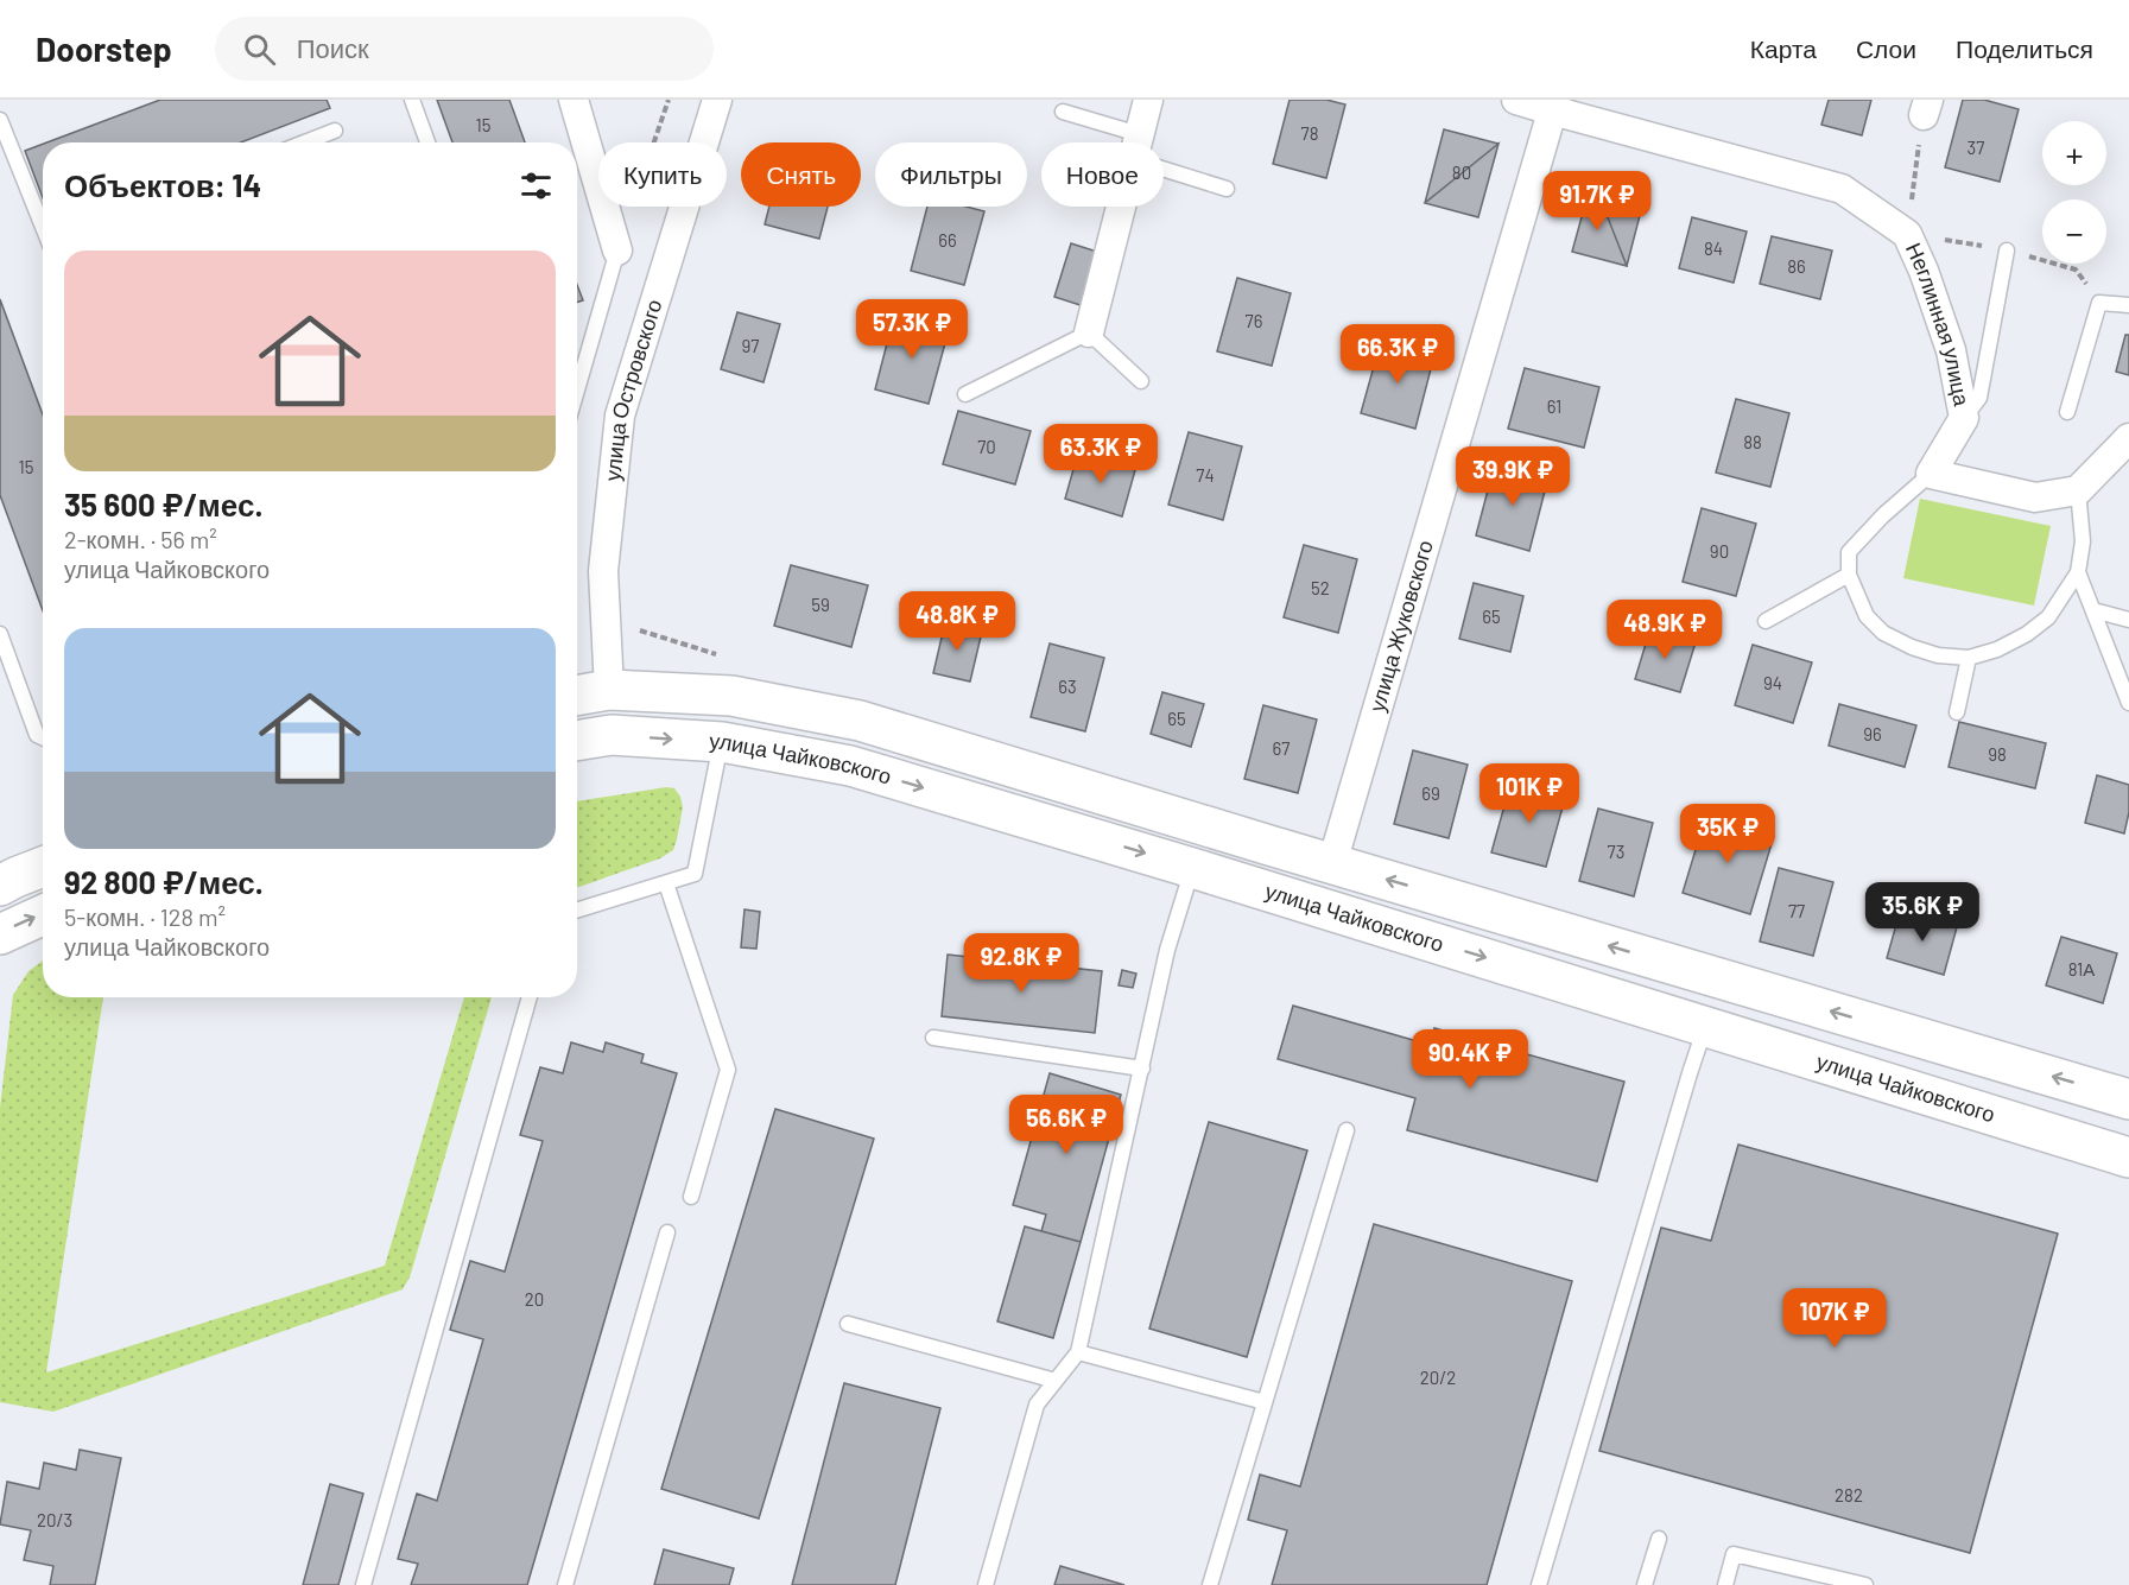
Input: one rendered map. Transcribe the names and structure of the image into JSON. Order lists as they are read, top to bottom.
{
  "streets": {
    "main road": ["улица Чайковского"],
    "street": ["Неглинная улица", "улица Островского", "улица Жуковского"]
  },
  "crossings": [
    ["Неглинная улица", "улица Жуковского"]
  ],
  "house_numbers": [
    "15",
    "78",
    "37",
    "80",
    "66",
    "84",
    "86",
    "76",
    "97",
    "61",
    "88",
    "70",
    "15",
    "74",
    "90",
    "52",
    "59",
    "65",
    "94",
    "63",
    "65",
    "96",
    "67",
    "98",
    "69",
    "73",
    "77",
    "81А",
    "20",
    "20/2",
    "282",
    "20/3"
  ],
  "page": {
    "header": "Doorstep",
    "search": "Поиск",
    "nav": ["Карта", "Слои", "Поделиться"],
    "map_buttons": ["+", "−"],
    "chip": [
      "Купить",
      "Снять",
      "Фильтры",
      "Новое"
    ],
    "heading": "Объектов: 14",
    "price": [
      "91.7K ₽",
      "57.3K ₽",
      "66.3K ₽",
      "63.3K ₽",
      "39.9K ₽",
      "48.8K ₽",
      "48.9K ₽",
      "101K ₽",
      "35K ₽",
      "35.6K ₽",
      "92.8K ₽",
      "90.4K ₽",
      "56.6K ₽",
      "107K ₽"
    ],
    "list": [
      {
        "name": "35 600 ₽/мес.",
        "note": "2-комн. · 56 m² · улица Чайковского"
      },
      {
        "name": "92 800 ₽/мес.",
        "note": "5-комн. · 128 m² · улица Чайковского"
      }
    ]
  }
}
